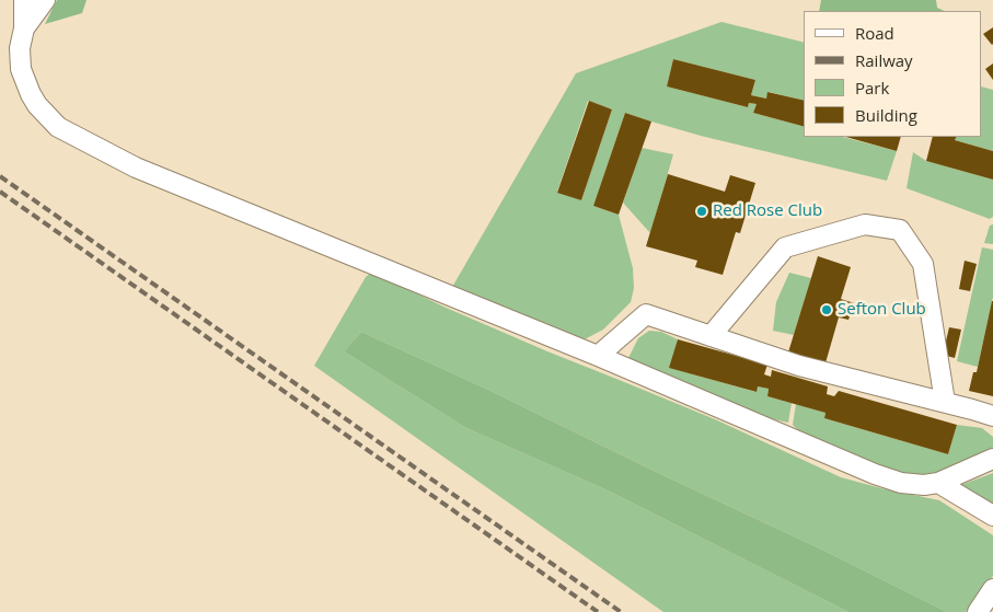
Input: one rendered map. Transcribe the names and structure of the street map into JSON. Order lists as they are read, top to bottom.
{
  "places": ["Red Rose Club", "Sefton Club"],
  "legend": [
    "Road",
    "Railway",
    "Park",
    "Building"
  ]
}
